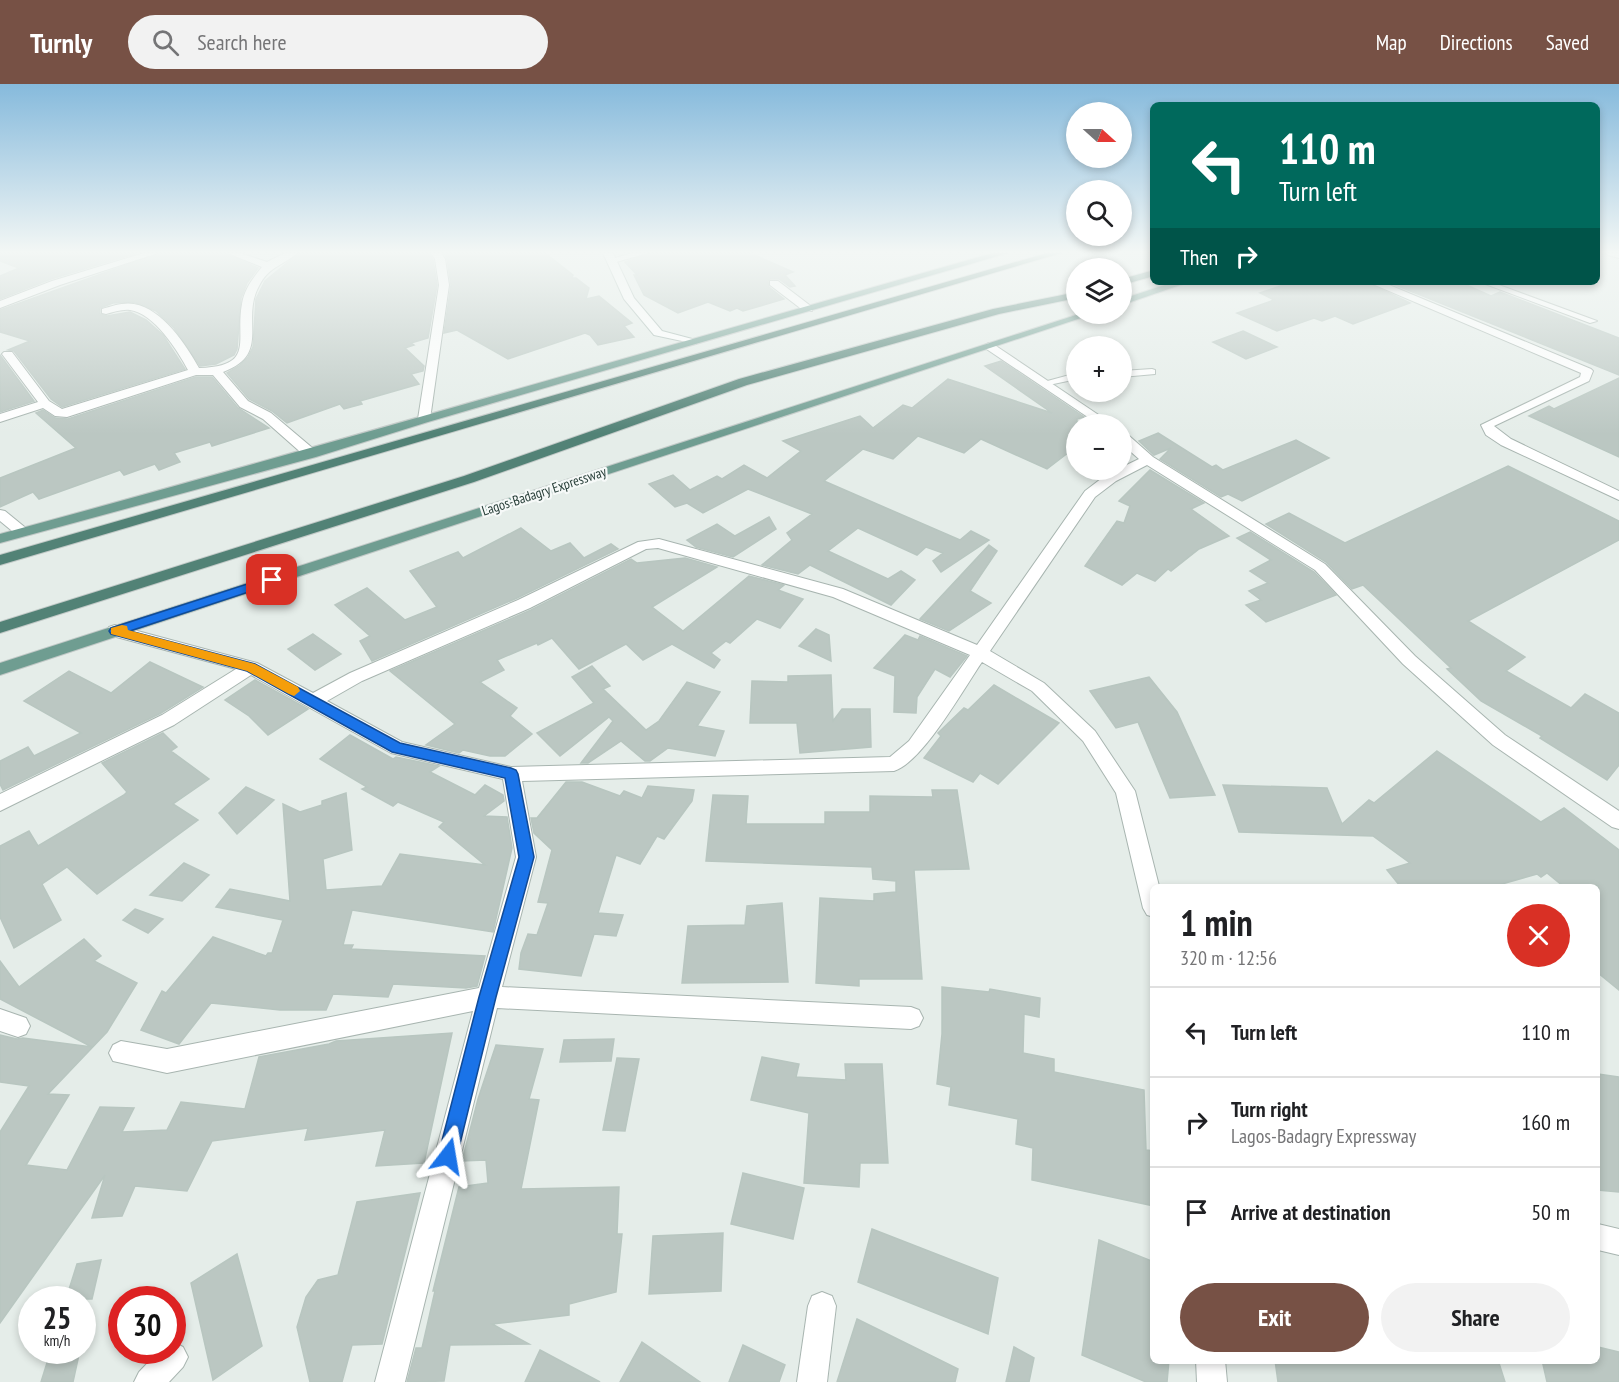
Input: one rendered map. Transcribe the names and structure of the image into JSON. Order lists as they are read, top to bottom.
{
  "streets": {
    "main road": ["Lagos-Badagry Expressway"]
  },
  "north": "right",
  "page": {
    "header": "Turnly",
    "search": "Search here",
    "nav": ["Map", "Directions", "Saved"],
    "map_buttons": ["+", "−"],
    "turn": ["110 m", "Turn left"],
    "then": "Then",
    "heading": ["1 min", "320 m · 12:56"],
    "list": [
      {
        "name": "Turn left",
        "value": "110 m"
      },
      {
        "name": "Turn right",
        "note": "Lagos-Badagry Expressway",
        "value": "160 m"
      },
      {
        "name": "Arrive at destination",
        "value": "50 m"
      }
    ],
    "buttons": ["Exit", "Share"],
    "speed": "25 km/h",
    "limit": "30"
  }
}
